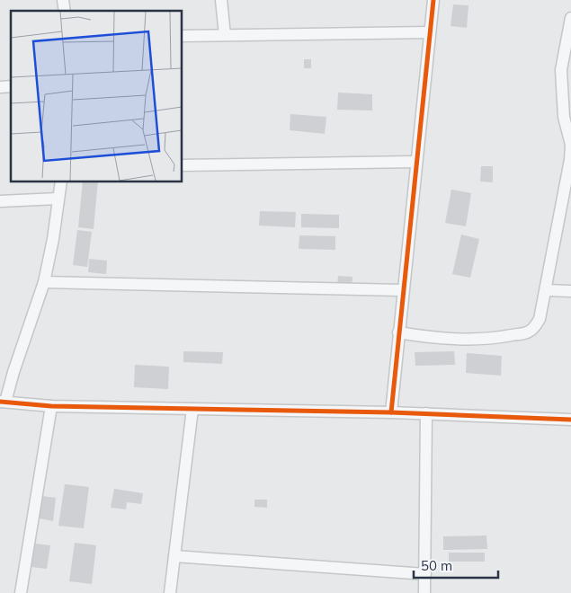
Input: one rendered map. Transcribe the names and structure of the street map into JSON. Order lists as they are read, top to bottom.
{
  "scale_bar": "50 m"
}
